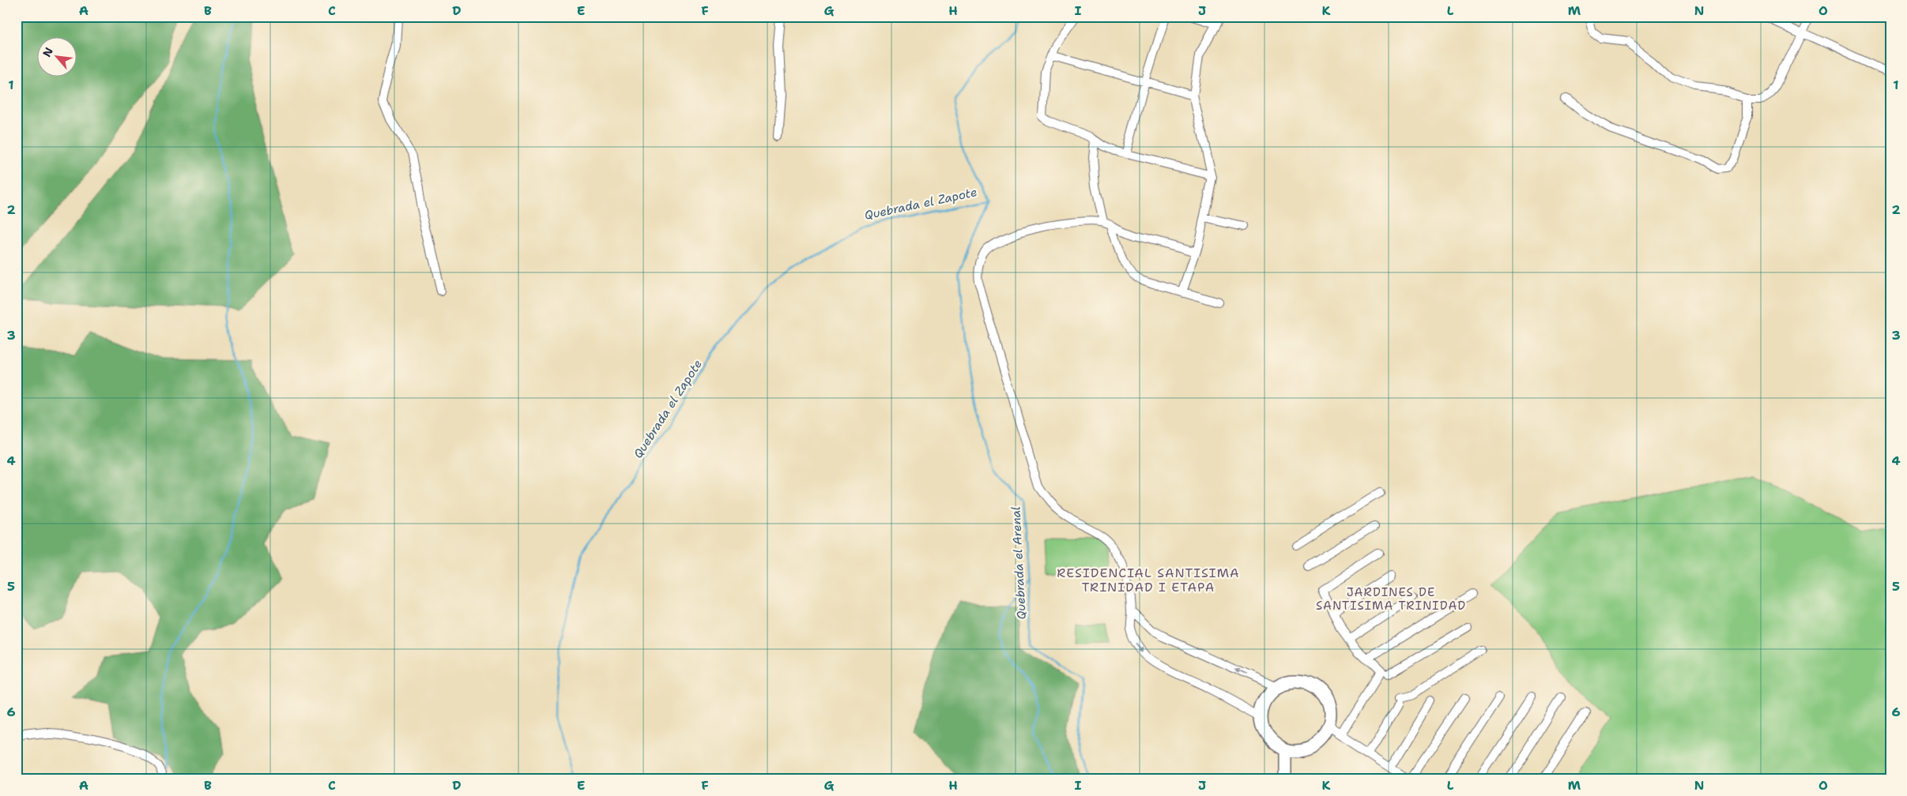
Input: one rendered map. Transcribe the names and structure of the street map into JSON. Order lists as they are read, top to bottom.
{
  "districts": ["RESIDENCIAL SANTISIMA TRINIDAD I ETAPA", "JARDINES DE SANTISIMA TRINIDAD"],
  "water": ["Quebrada el Zapote", "Quebrada el Arenal"],
  "north": "top left",
  "grid": {
    "columns": [
      "A",
      "B",
      "C",
      "D",
      "E",
      "F",
      "G",
      "H",
      "I",
      "J",
      "K",
      "L",
      "M",
      "N",
      "O"
    ],
    "rows": [
      "1",
      "2",
      "3",
      "4",
      "5",
      "6"
    ]
  }
}
